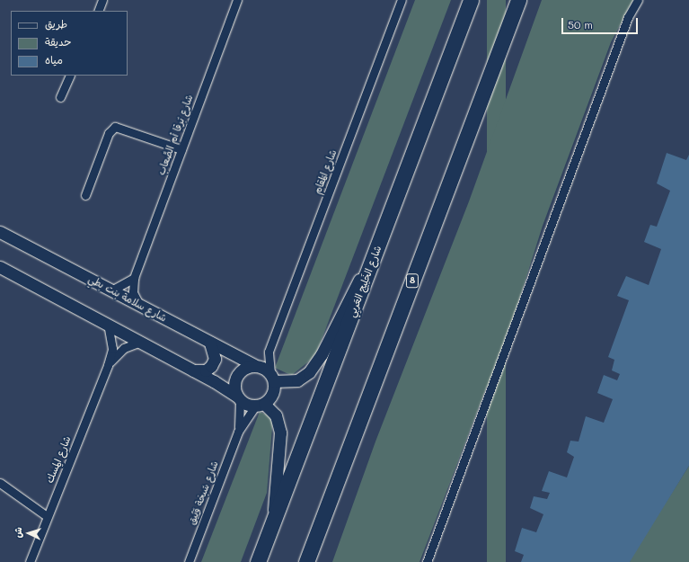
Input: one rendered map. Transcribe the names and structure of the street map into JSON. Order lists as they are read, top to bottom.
{
  "streets": {
    "highway": ["8", "شارع الخَلِيج العَربِي"],
    "main road": ["شارع سلامة بنت بطي"],
    "street": [
      "شارع بَرقا أم الصَّعاب",
      "شارع المَقام",
      "شارع المِسك",
      "شارع سَبخة وَثِيق"
    ]
  },
  "crossings": [
    ["شارع بَرقا أم الصَّعاب", "شارع سلامة بنت بطي"],
    ["شارع المَقام", "شارع سلامة بنت بطي"],
    ["شارع المَقام", "شارع سَبخة وَثِيق"],
    ["شارع سلامة بنت بطي", "شارع سَبخة وَثِيق"]
  ],
  "legend": ["طريق", "حديقة", "مياه"],
  "scale_bar": "50 m",
  "north": "left"
}
